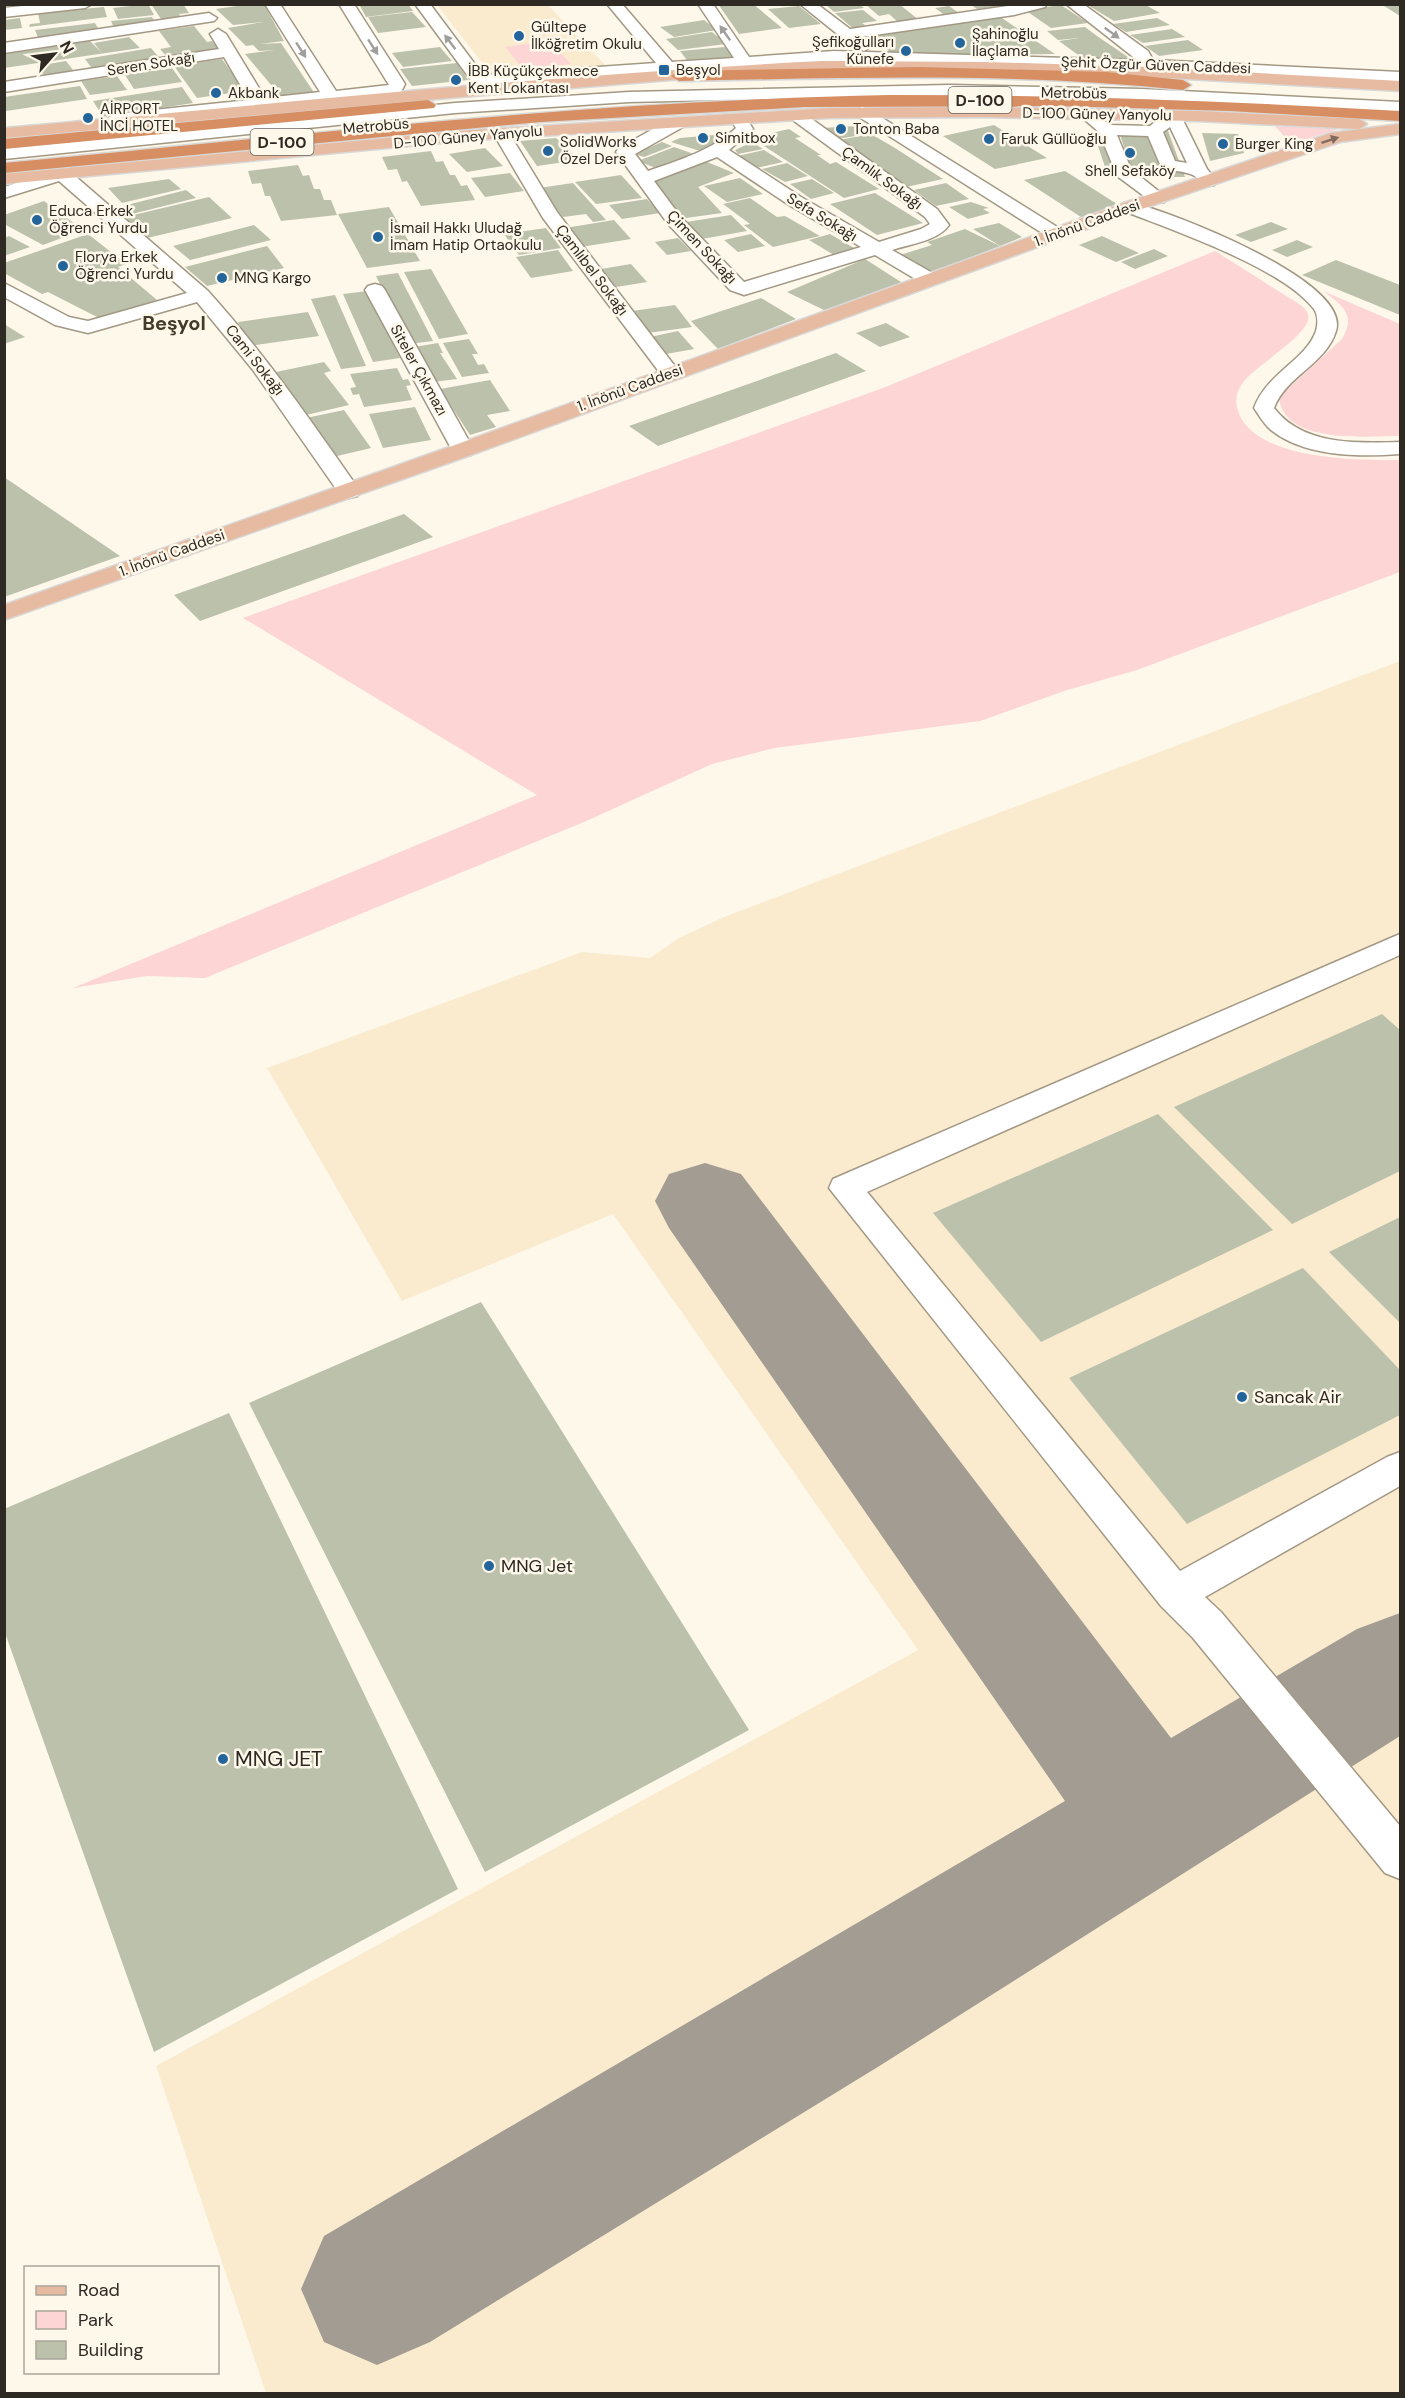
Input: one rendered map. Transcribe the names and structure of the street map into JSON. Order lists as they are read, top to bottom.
{
  "streets": {
    "highway": ["D-100"],
    "main road": ["D-100 Güney Yanyolu", "1. İnönü Caddesi"],
    "street": [
      "Seren Sokağı",
      "Şehit Özgür Güven Caddesi",
      "Metrobüs",
      "Çamlık Sokağı",
      "Sefa Sokağı",
      "Çimen Sokağı",
      "Çamlıbel Sokağı",
      "Cami Sokağı",
      "Siteler Çıkmazı"
    ]
  },
  "crossings": [
    ["D-100 Güney Yanyolu", "Çamlık Sokağı"],
    ["D-100 Güney Yanyolu", "1. İnönü Caddesi"],
    ["D-100 Güney Yanyolu", "Çamlıbel Sokağı"],
    ["D-100 Güney Yanyolu", "Cami Sokağı"],
    ["Çamlık Sokağı", "Sefa Sokağı"],
    ["Çamlık Sokağı", "Çimen Sokağı"],
    ["Sefa Sokağı", "1. İnönü Caddesi"],
    ["Sefa Sokağı", "Çimen Sokağı"],
    ["1. İnönü Caddesi", "Çamlıbel Sokağı"],
    ["1. İnönü Caddesi", "Cami Sokağı"],
    ["1. İnönü Caddesi", "Siteler Çıkmazı"]
  ],
  "districts": ["Beşyol"],
  "places": {
    "other": [
      "Gültepe İlköğretim Okulu",
      "Şahinoğlu İlaçlama",
      "Şefikoğulları Künefe",
      "İBB Küçükçekmece Kent Lokantası",
      "Akbank",
      "AİRPORT İNCİ HOTEL",
      "Tonton Baba",
      "Simitbox",
      "Faruk Güllüoğlu",
      "Burger King",
      "SolidWorks Özel Ders",
      "Shell Sefaköy",
      "Educa Erkek Öğrenci Yurdu",
      "İsmail Hakkı Uludağ İmam Hatip Ortaokulu",
      "Florya Erkek Öğrenci Yurdu",
      "MNG Kargo",
      "Sancak Air",
      "MNG Jet",
      "MNG JET"
    ],
    "transit": ["Beşyol"]
  },
  "legend": ["Road", "Park", "Building"],
  "north": "top right"
}
